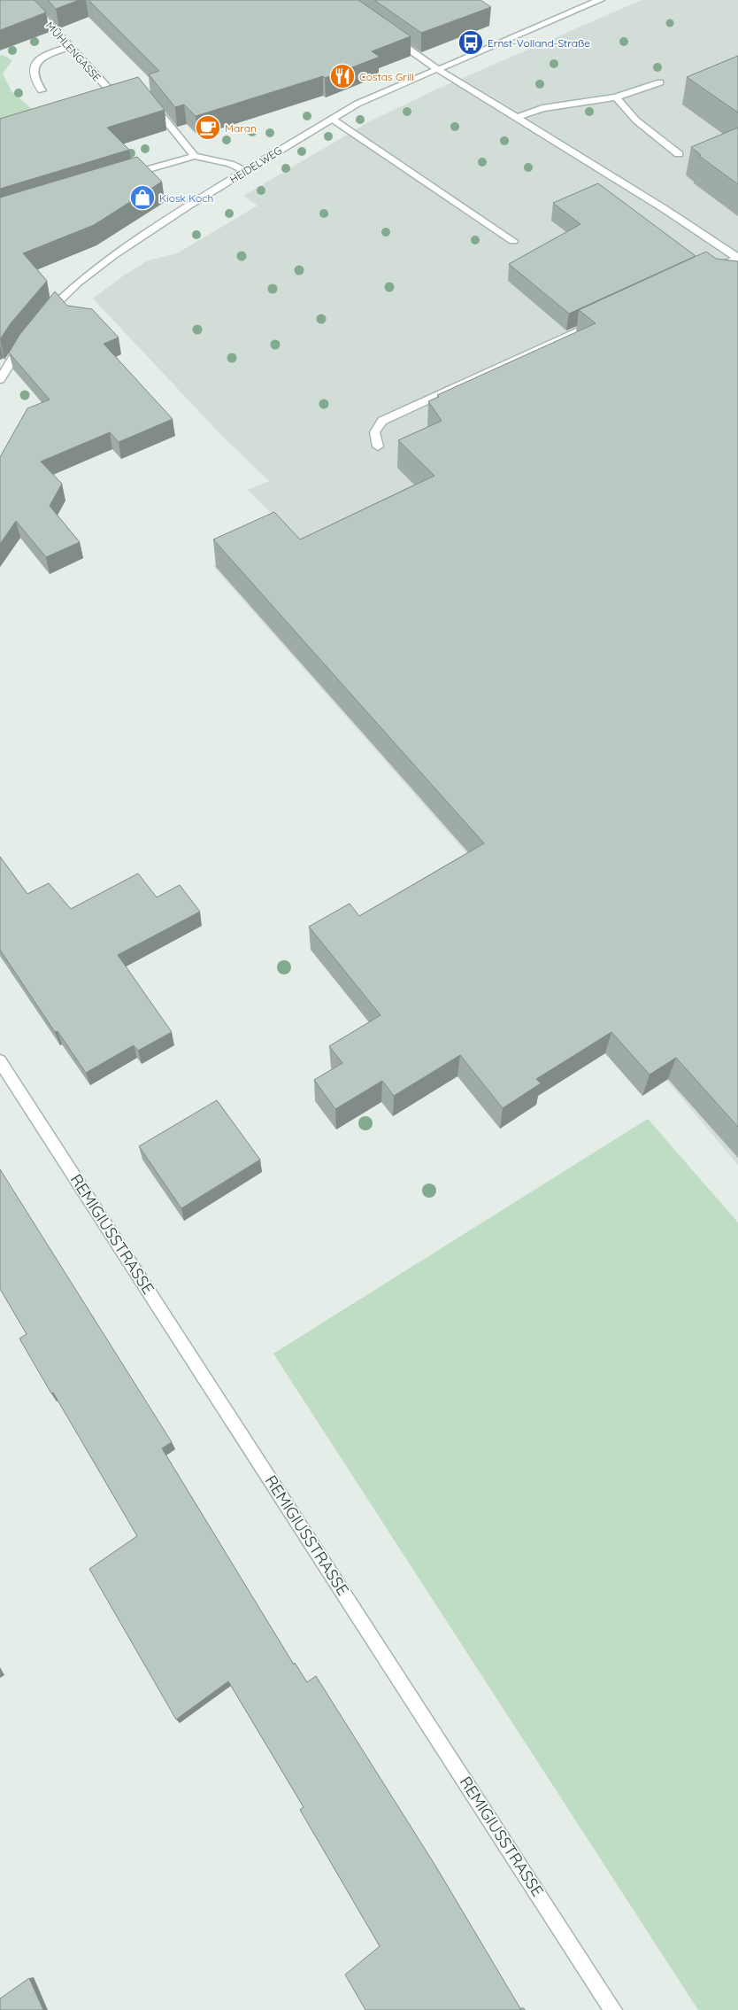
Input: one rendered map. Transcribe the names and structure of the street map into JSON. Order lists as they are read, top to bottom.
{
  "streets": {
    "street": ["MÜHLENGASSE", "HEIDELWEG", "REMIGIUSSTRASSE"]
  },
  "places": {
    "bus stop": ["Ernst-Volland-Straße"],
    "restaurant": ["Costas Grill"],
    "cafe": ["Maran"],
    "shop": ["Kiosk Koch"]
  }
}
